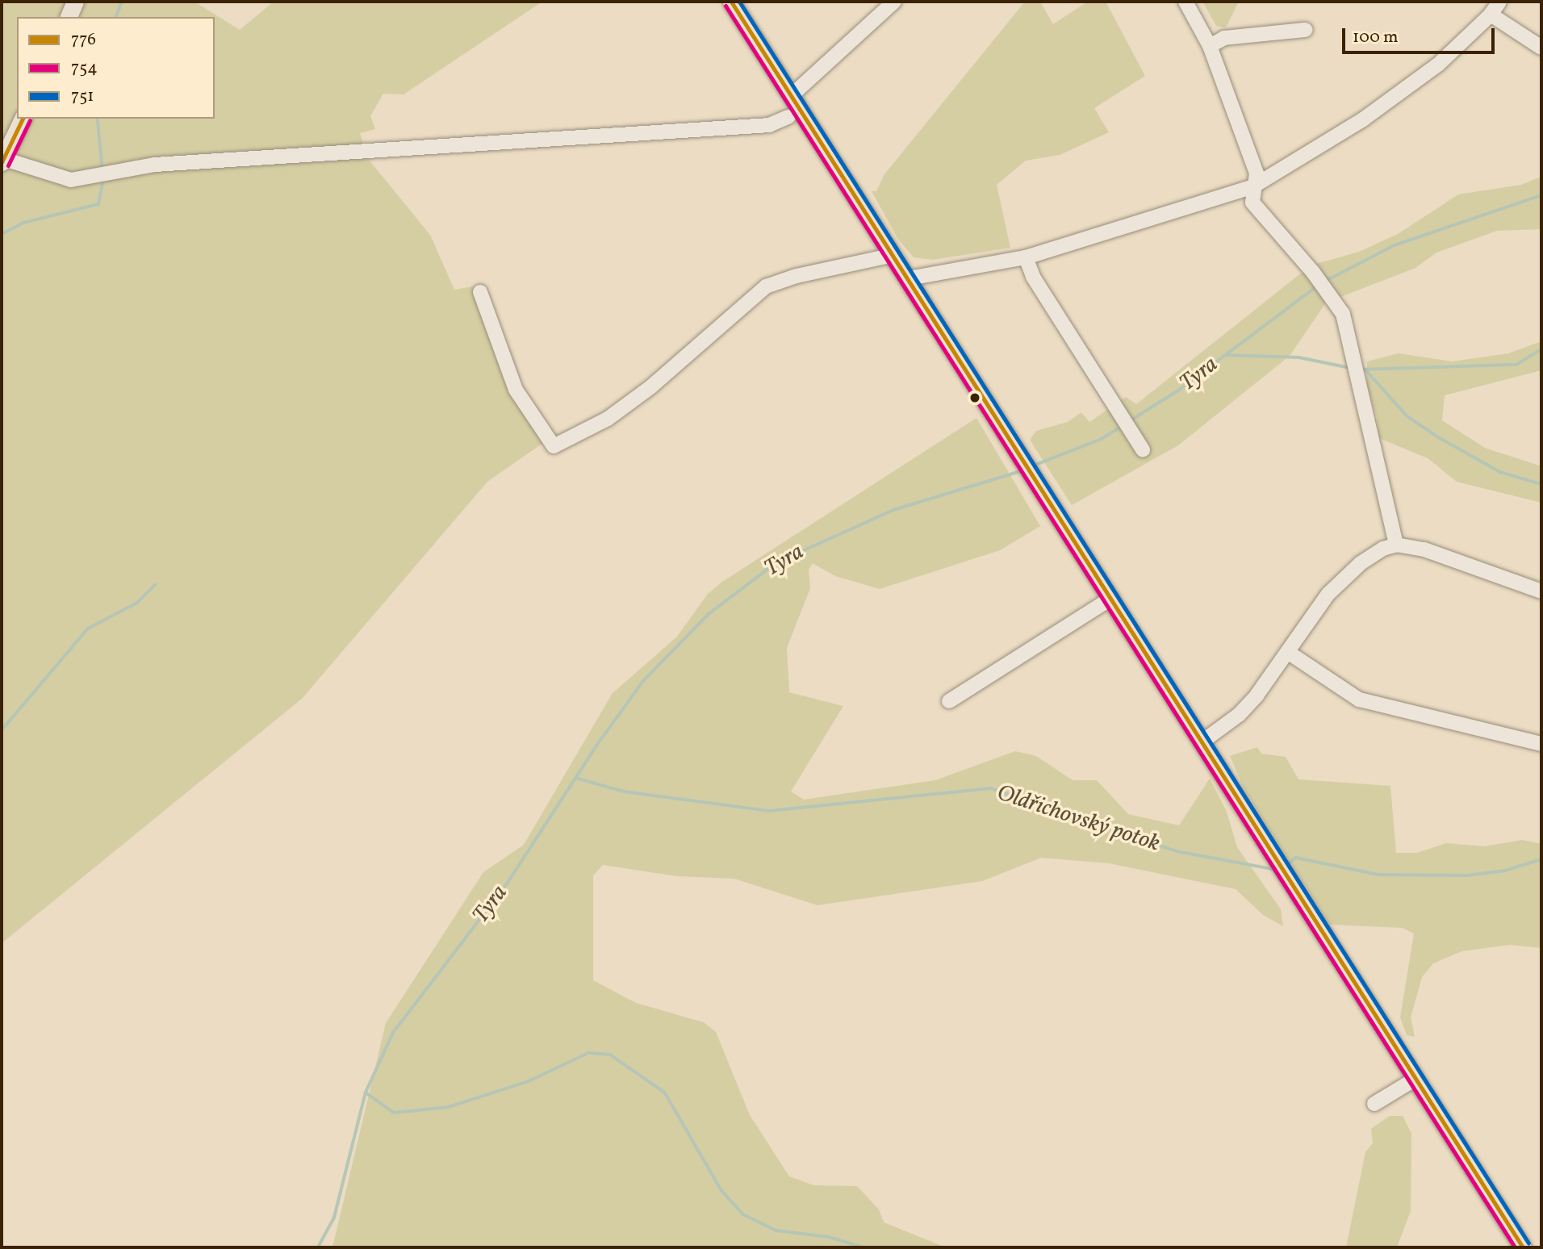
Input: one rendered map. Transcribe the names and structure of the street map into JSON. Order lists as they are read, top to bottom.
{
  "water": ["Tyra", "Oldřichovský potok"],
  "lines": ["transit line 776", "transit line 751", "transit line 754"],
  "legend": ["776", "754", "751"],
  "scale_bar": "100 m"
}
